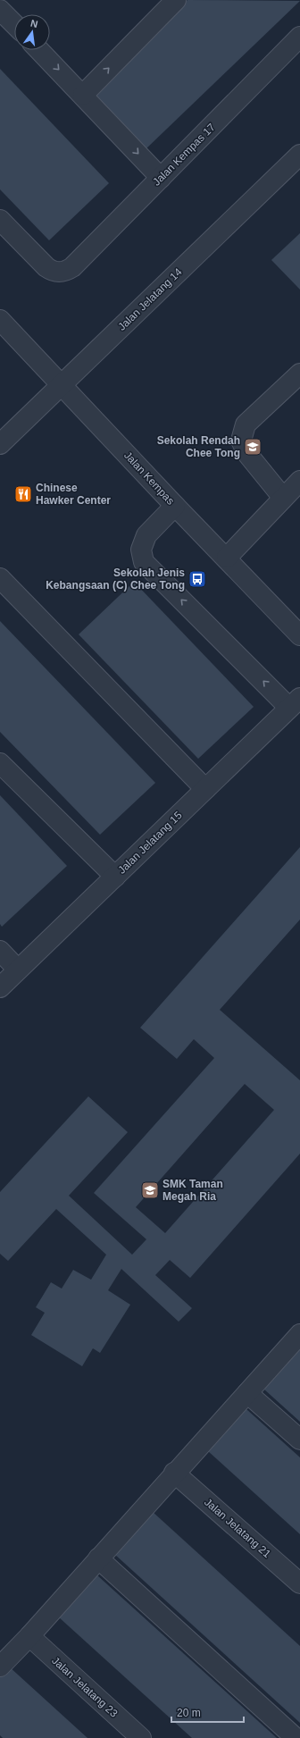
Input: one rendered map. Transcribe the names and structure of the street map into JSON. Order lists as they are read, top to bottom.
{
  "streets": {
    "street": [
      "Jalan Kempas 17",
      "Jalan Jelatang 14",
      "Jalan Kempas",
      "Jalan Jelatang 15",
      "Jalan Jelatang 21",
      "Jalan Jelatang 23"
    ]
  },
  "crossings": [
    ["Jalan Jelatang 14", "Jalan Kempas"]
  ],
  "places": {
    "school or university": ["Sekolah Rendah Chee Tong", "SMK Taman Megah Ria"],
    "restaurant": ["Chinese Hawker Center"],
    "bus stop": ["Sekolah Jenis Kebangsaan (C) Chee Tong"]
  },
  "scale_bar": "20 m",
  "north": "top"
}
